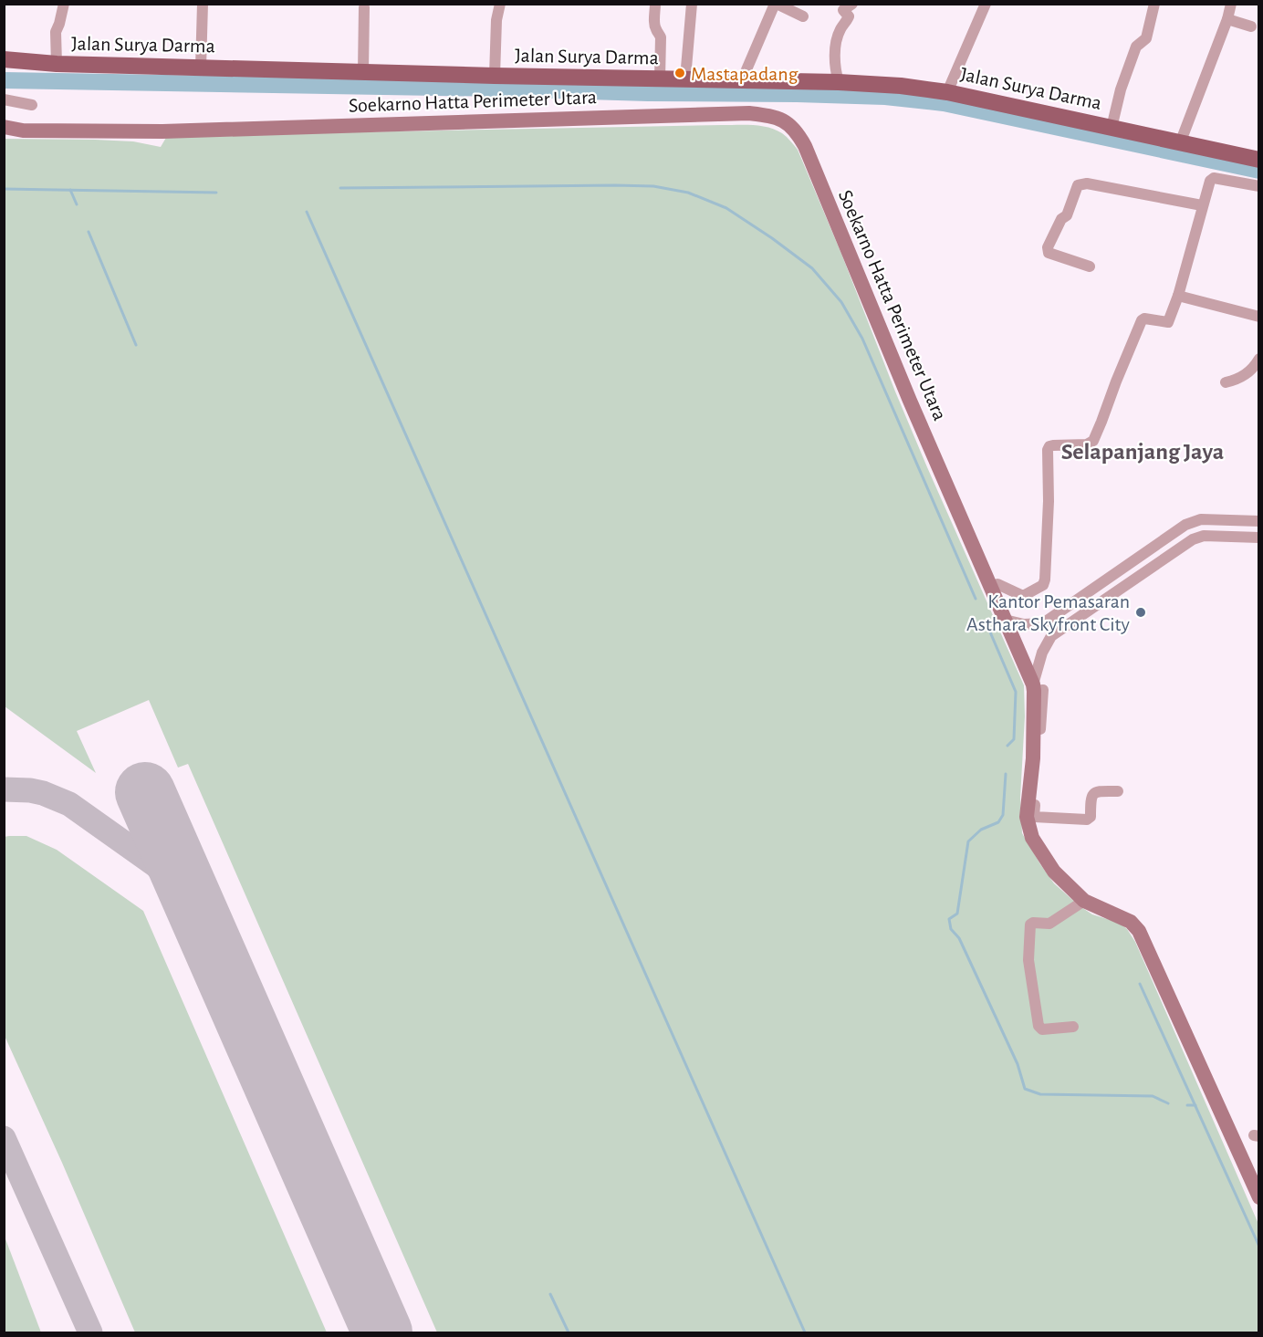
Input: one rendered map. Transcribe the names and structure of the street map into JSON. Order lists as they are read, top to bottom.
{
  "streets": {
    "main road": ["Jalan Surya Darma", "Soekarno Hatta Perimeter Utara"]
  },
  "districts": ["Selapanjang Jaya"],
  "places": ["Mastapadang", "Kantor Pemasaran Asthara Skyfront City"]
}
